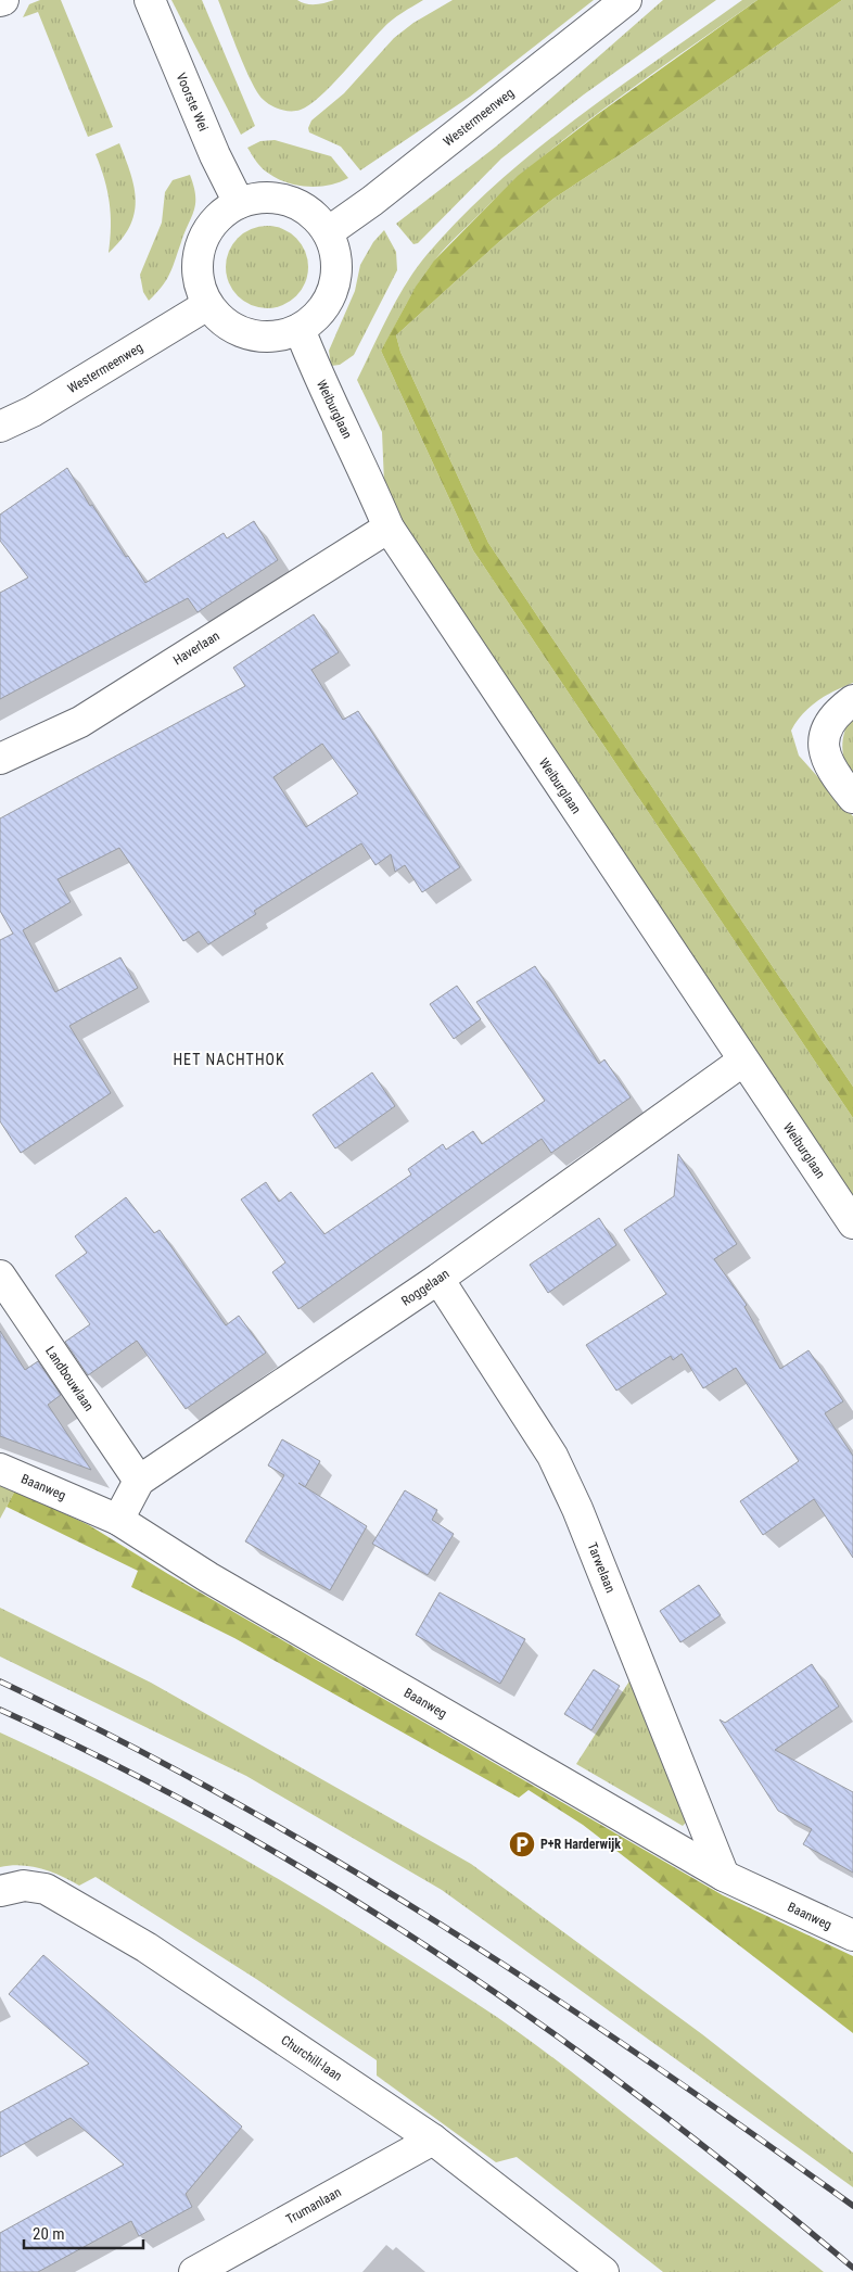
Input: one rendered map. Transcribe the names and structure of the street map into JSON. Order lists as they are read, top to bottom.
{
  "streets": {
    "street": [
      "Voorste Wei",
      "Westermeenweg",
      "Weiburglaan",
      "Haverlaan",
      "Roggelaan",
      "Landbouwlaan",
      "Baanweg",
      "Tarwelaan",
      "Churchill-laan",
      "Trumanlaan"
    ]
  },
  "crossings": [
    ["Voorste Wei", "Westermeenweg"],
    ["Voorste Wei", "Weiburglaan"],
    ["Westermeenweg", "Weiburglaan"],
    ["Weiburglaan", "Haverlaan"],
    ["Weiburglaan", "Roggelaan"],
    ["Roggelaan", "Landbouwlaan"],
    ["Roggelaan", "Baanweg"],
    ["Roggelaan", "Tarwelaan"],
    ["Baanweg", "Tarwelaan"],
    ["Churchill-laan", "Trumanlaan"]
  ],
  "districts": ["HET NACHTHOK"],
  "places": {
    "parking": ["P+R Harderwijk"]
  },
  "scale_bar": "20 m"
}
